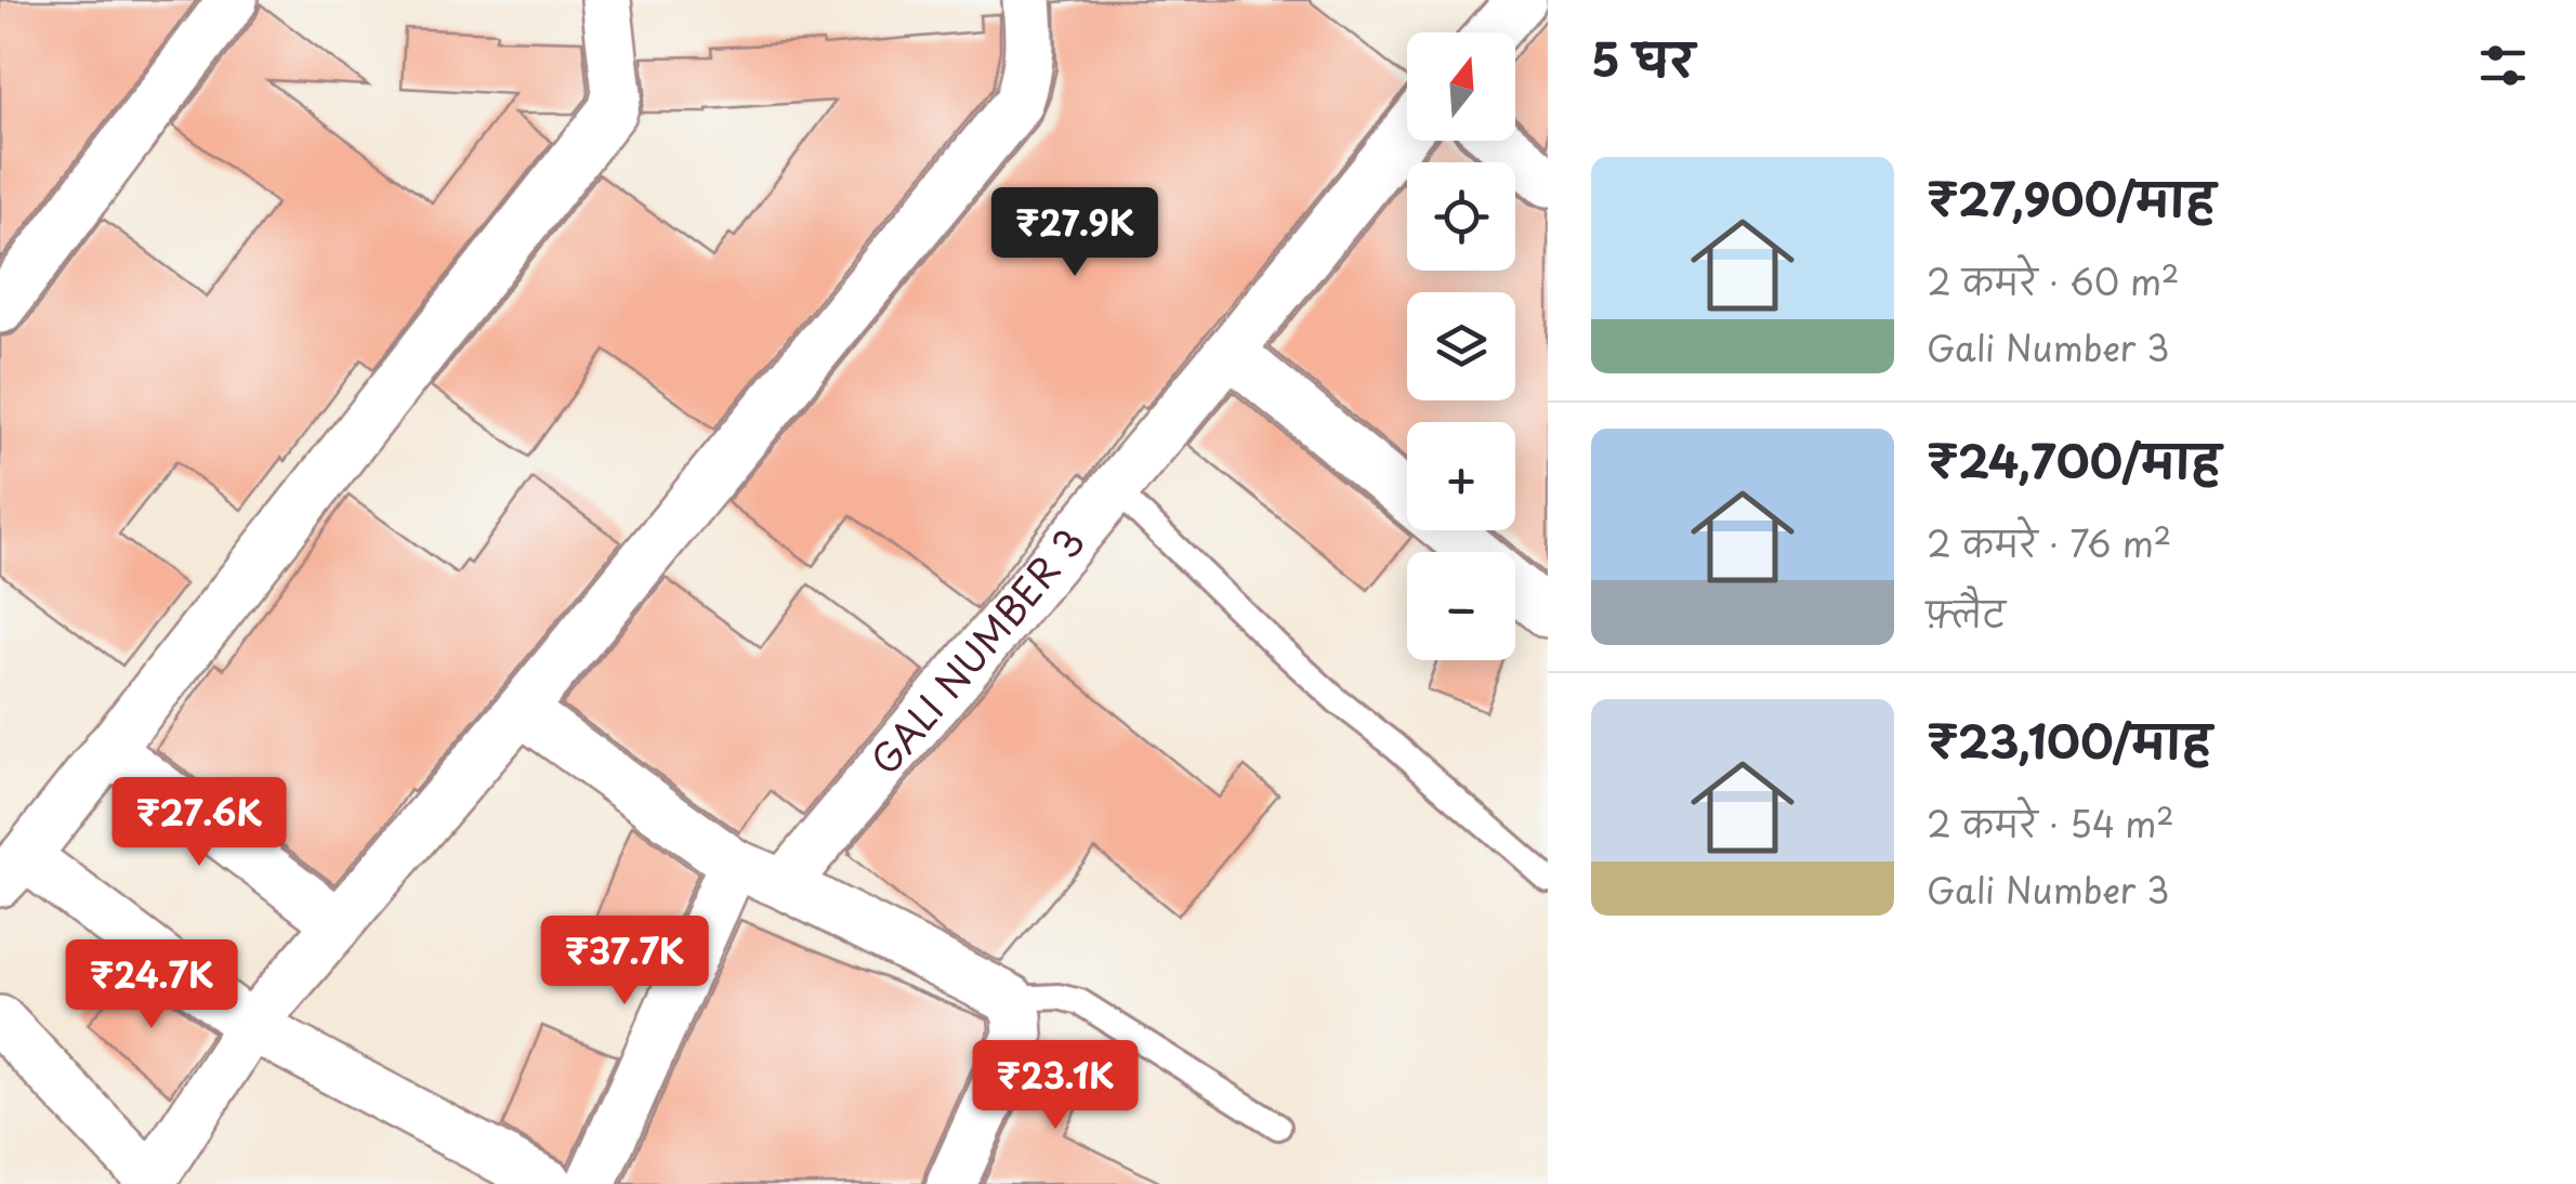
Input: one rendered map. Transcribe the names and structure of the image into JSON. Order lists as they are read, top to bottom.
{
  "streets": {
    "street": ["GALI NUMBER 3"]
  },
  "north": "top",
  "page": {
    "heading": "5 घर",
    "map_buttons": ["+", "−"],
    "list": [
      {
        "name": "₹27,900/माह",
        "note": "2 कमरे · 60 m² · Gali Number 3"
      },
      {
        "name": "₹24,700/माह",
        "note": "2 कमरे · 76 m² · फ़्लैट"
      },
      {
        "name": "₹23,100/माह",
        "note": "2 कमरे · 54 m² · Gali Number 3"
      }
    ],
    "price": [
      "₹27.9K",
      "₹27.6K",
      "₹37.7K",
      "₹24.7K",
      "₹23.1K"
    ]
  }
}
